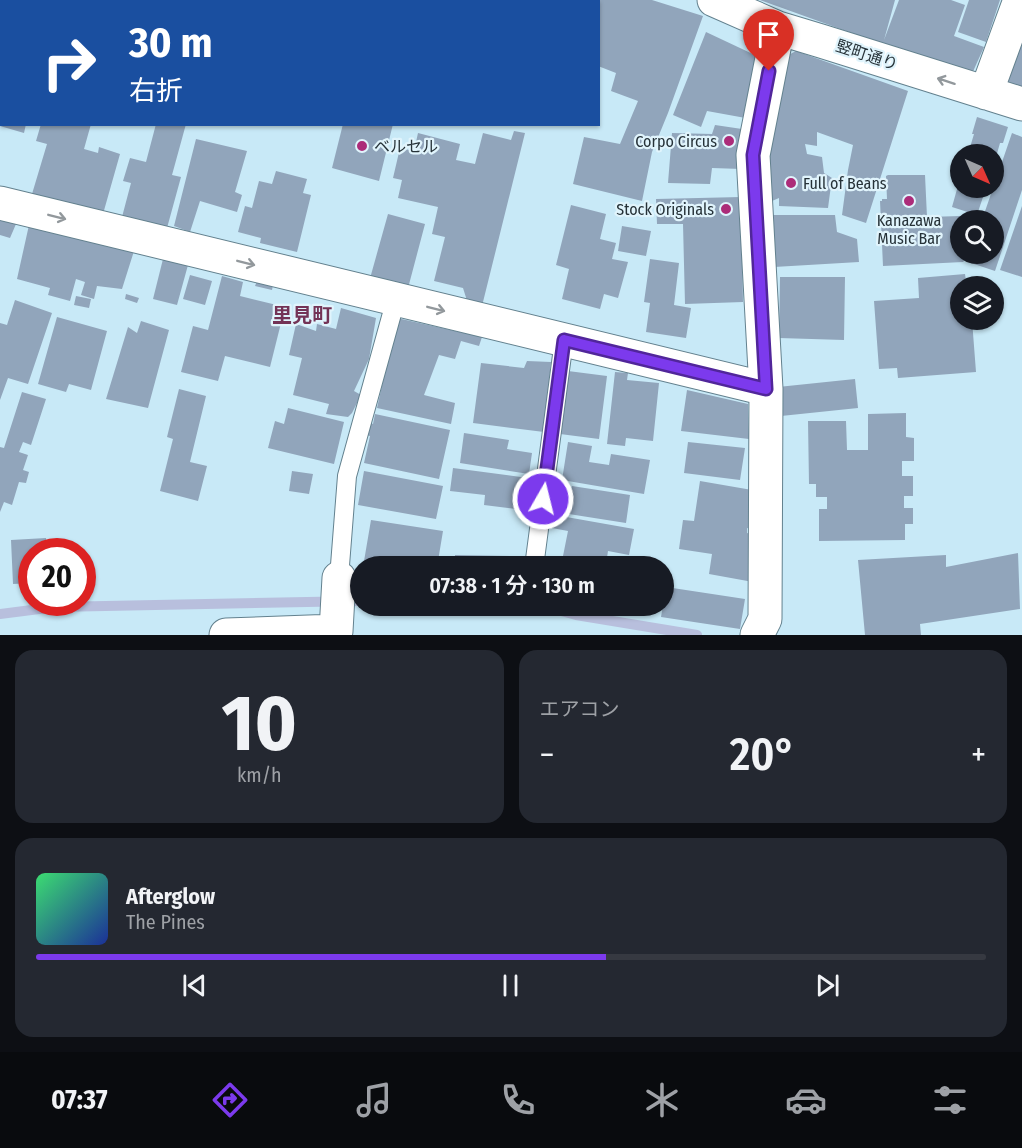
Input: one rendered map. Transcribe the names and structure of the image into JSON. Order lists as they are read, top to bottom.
{
  "streets": {
    "street": ["竪町通り"]
  },
  "one_way": ["竪町通り"],
  "districts": ["里見町"],
  "places": [
    "Corpo Circus",
    "ベルセル",
    "Full of Beans",
    "Kanazawa Music Bar",
    "Stock Originals"
  ],
  "north": "bottom right",
  "page": {
    "turn": ["30 m", "右折"],
    "limit": "20",
    "trip": "07:38 · 1 分 · 130 m",
    "tile": [
      ["10", "km/h"],
      "エアコン"
    ],
    "heat": ["−", "20°", "+"],
    "song": ["Afterglow", "The Pines"],
    "tabs": "07:37"
  }
}
